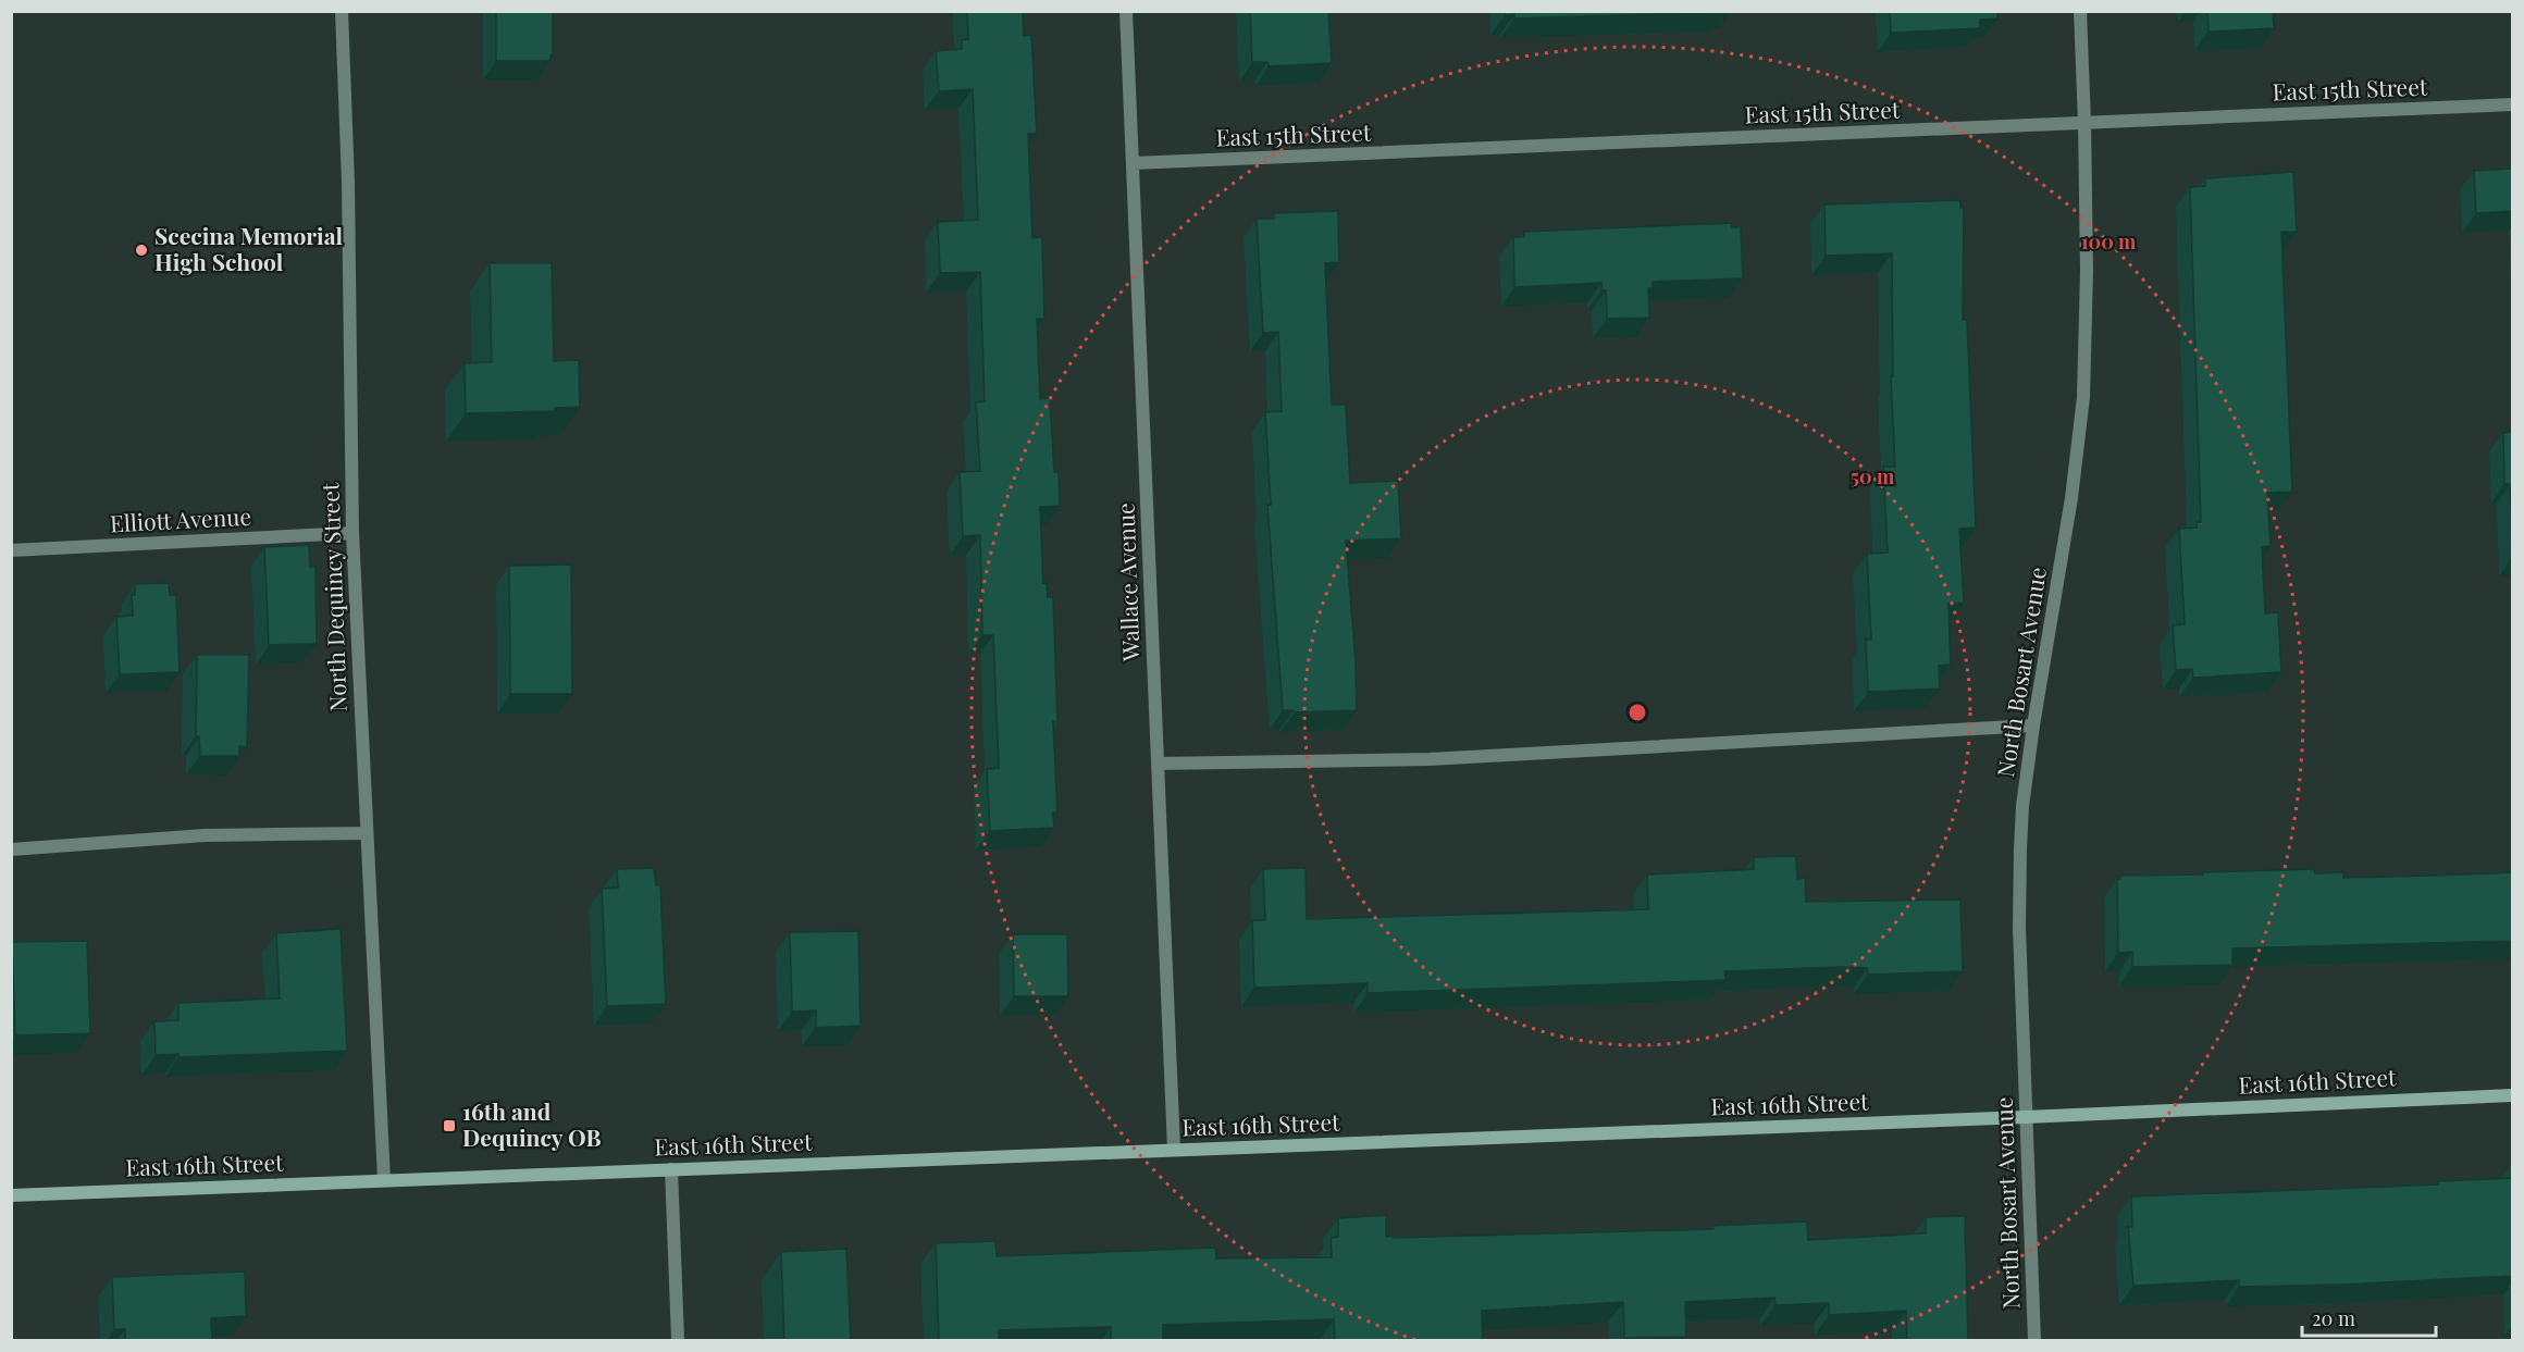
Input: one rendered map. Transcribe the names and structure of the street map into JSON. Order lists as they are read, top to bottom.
{
  "streets": {
    "main road": ["East 16th Street"],
    "street": [
      "East 15th Street",
      "Elliott Avenue",
      "Wallace Avenue",
      "North Dequincy Street",
      "North Bosart Avenue"
    ]
  },
  "crossings": [
    ["East 15th Street", "Wallace Avenue"],
    ["East 15th Street", "North Bosart Avenue"],
    ["Elliott Avenue", "North Dequincy Street"],
    ["Wallace Avenue", "East 16th Street"],
    ["North Dequincy Street", "East 16th Street"],
    ["North Bosart Avenue", "East 16th Street"]
  ],
  "places": {
    "other": ["Scecina Memorial High School"],
    "transit": ["16th and Dequincy OB"]
  },
  "scale_bar": "20 m",
  "rings": ["100 m", "50 m"]
}
